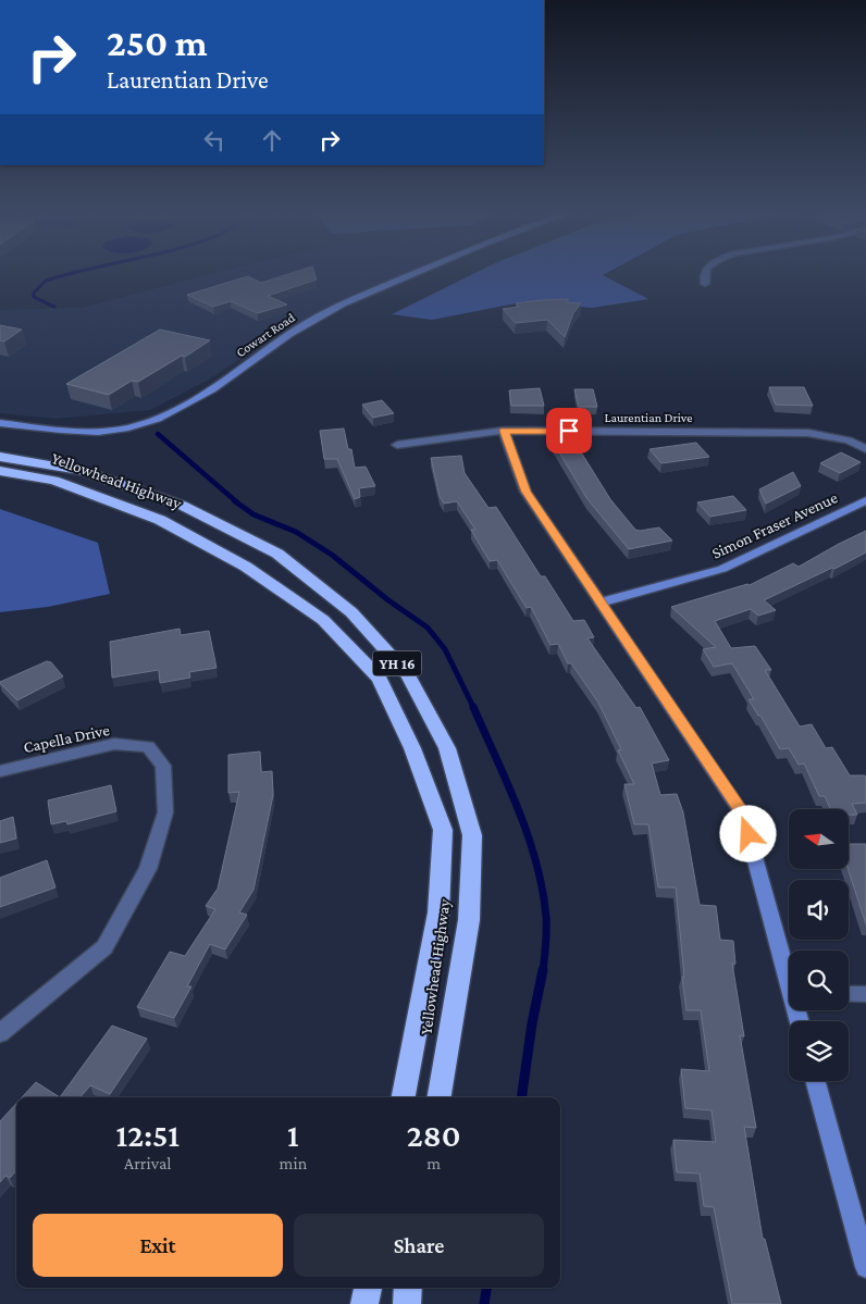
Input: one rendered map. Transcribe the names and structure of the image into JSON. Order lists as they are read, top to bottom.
{
  "streets": {
    "highway": ["Yellowhead Highway", "YH 16"],
    "street": [
      "Cowart Road",
      "Laurentian Drive",
      "Simon Fraser Avenue",
      "Capella Drive"
    ]
  },
  "north": "left",
  "page": {
    "turn": ["250 m", "Laurentian Drive"],
    "eta": [
      "12:51",
      "Arrival",
      "1",
      "min",
      "280",
      "m"
    ],
    "buttons": ["Exit", "Share"]
  }
}
